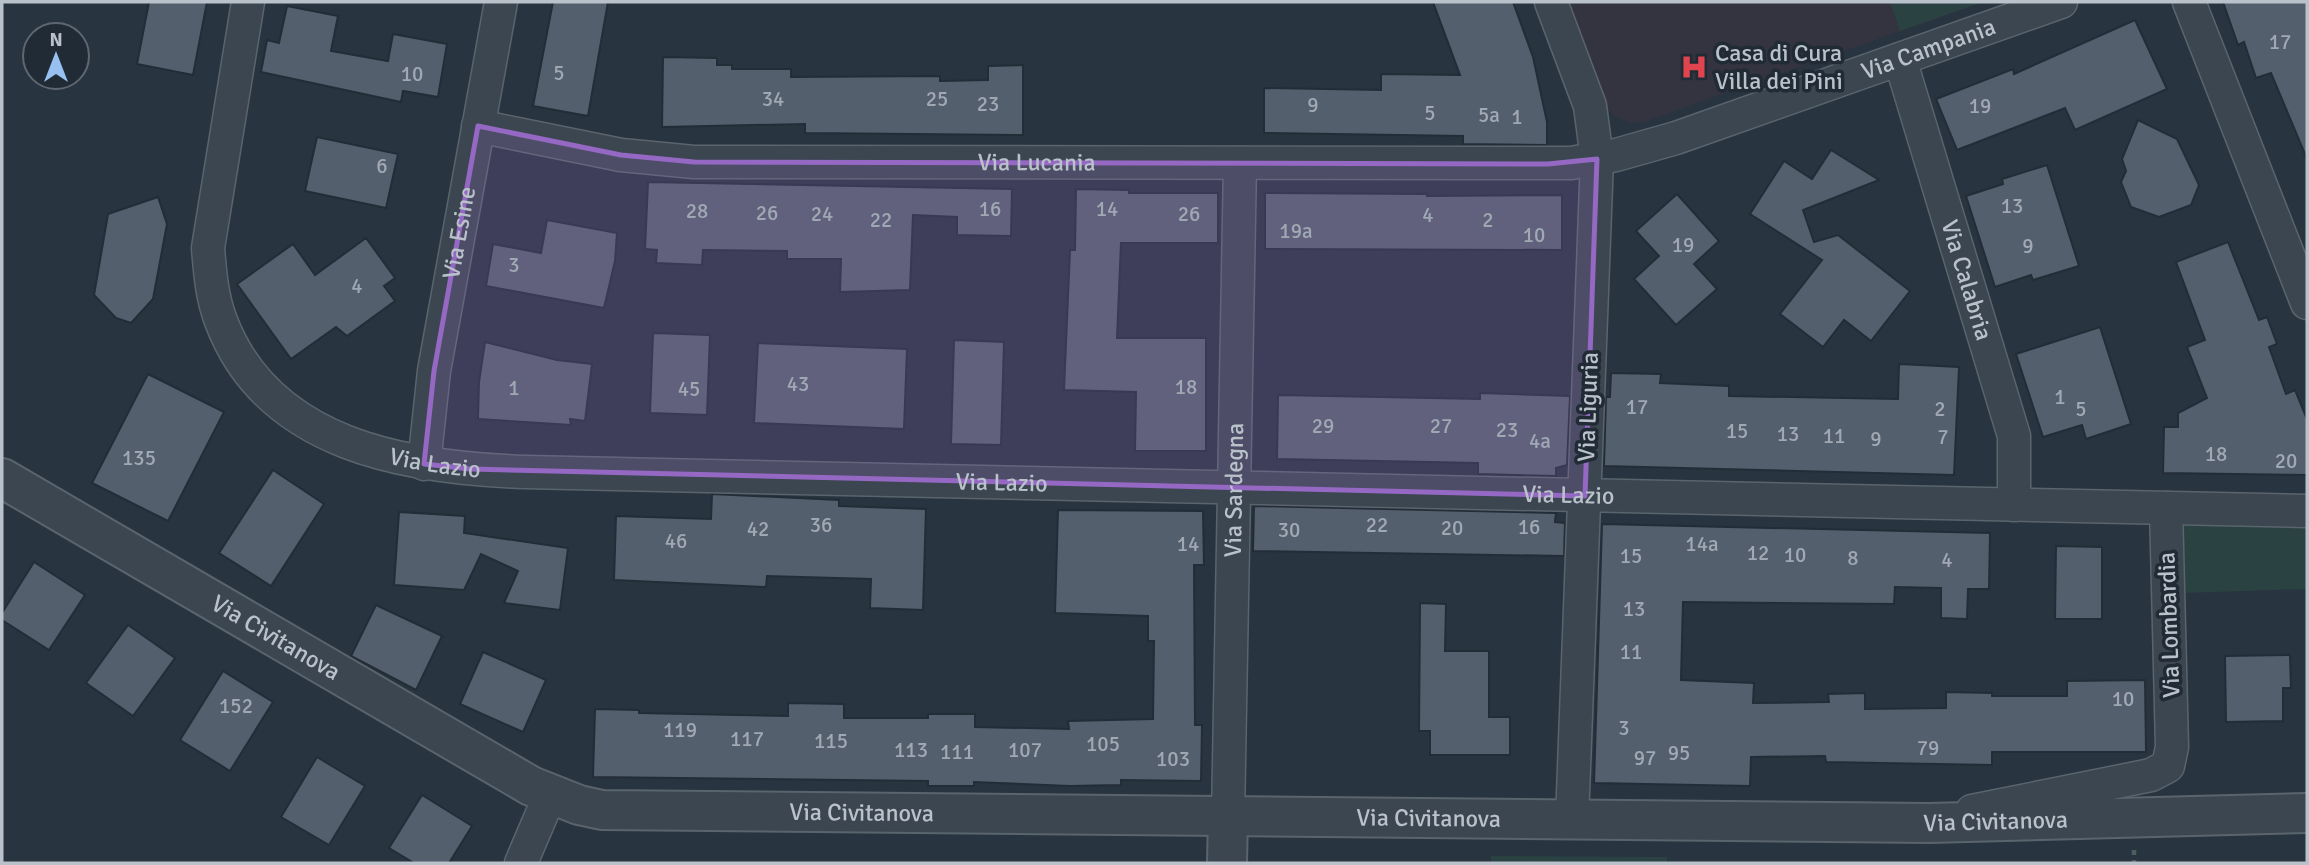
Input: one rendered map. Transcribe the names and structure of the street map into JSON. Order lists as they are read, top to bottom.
{
  "streets": {
    "street": [
      "Via Campania",
      "Via Lucania",
      "Via Esine",
      "Via Calabria",
      "Via Liguria",
      "Via Lazio",
      "Via Sardegna",
      "Via Lombardia",
      "Via Civitanova"
    ]
  },
  "crossings": [
    ["Via Campania", "Via Lucania"],
    ["Via Campania", "Via Calabria"],
    ["Via Campania", "Via Liguria"],
    ["Via Lucania", "Via Esine"],
    ["Via Lucania", "Via Liguria"],
    ["Via Lucania", "Via Sardegna"],
    ["Via Esine", "Via Lazio"],
    ["Via Calabria", "Via Lazio"],
    ["Via Liguria", "Via Lazio"],
    ["Via Liguria", "Via Civitanova"],
    ["Via Lazio", "Via Sardegna"],
    ["Via Lazio", "Via Lombardia"],
    ["Via Sardegna", "Via Civitanova"],
    ["Via Lombardia", "Via Civitanova"]
  ],
  "places": {
    "hospital": ["Casa di Cura Villa dei Pini"]
  },
  "house_numbers": [
    "17",
    "5",
    "10",
    "34",
    "25",
    "23",
    "9",
    "19",
    "5",
    "5a",
    "1",
    "6",
    "13",
    "16",
    "14",
    "28",
    "26",
    "24",
    "26",
    "4",
    "22",
    "2",
    "19a",
    "10",
    "19",
    "9",
    "3",
    "4",
    "43",
    "18",
    "1",
    "45",
    "1",
    "17",
    "2",
    "5",
    "29",
    "27",
    "23",
    "15",
    "13",
    "11",
    "7",
    "9",
    "4a",
    "18",
    "135",
    "20",
    "36",
    "22",
    "16",
    "20",
    "42",
    "30",
    "46",
    "14",
    "14a",
    "12",
    "10",
    "15",
    "8",
    "4",
    "13",
    "11",
    "10",
    "152",
    "3",
    "119",
    "117",
    "115",
    "105",
    "79",
    "113",
    "107",
    "111",
    "95",
    "97",
    "103"
  ],
  "north": "top"
}
